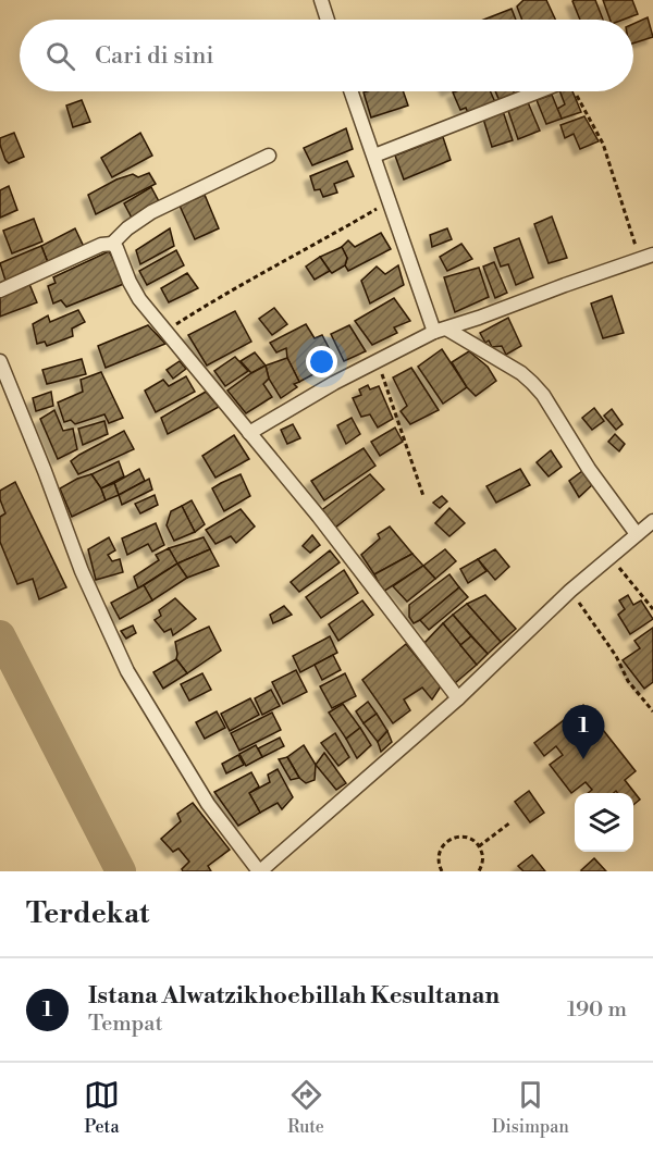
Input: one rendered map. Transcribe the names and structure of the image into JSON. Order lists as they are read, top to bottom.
{
  "page": {
    "search": "Cari di sini",
    "pins": "1",
    "heading": "Terdekat",
    "list": [
      {
        "mark": "1",
        "name": "Istana Alwatzikhoebillah Kesultanan",
        "note": "Tempat",
        "value": "190 m"
      }
    ],
    "nav": ["Peta", "Rute", "Disimpan"]
  }
}
